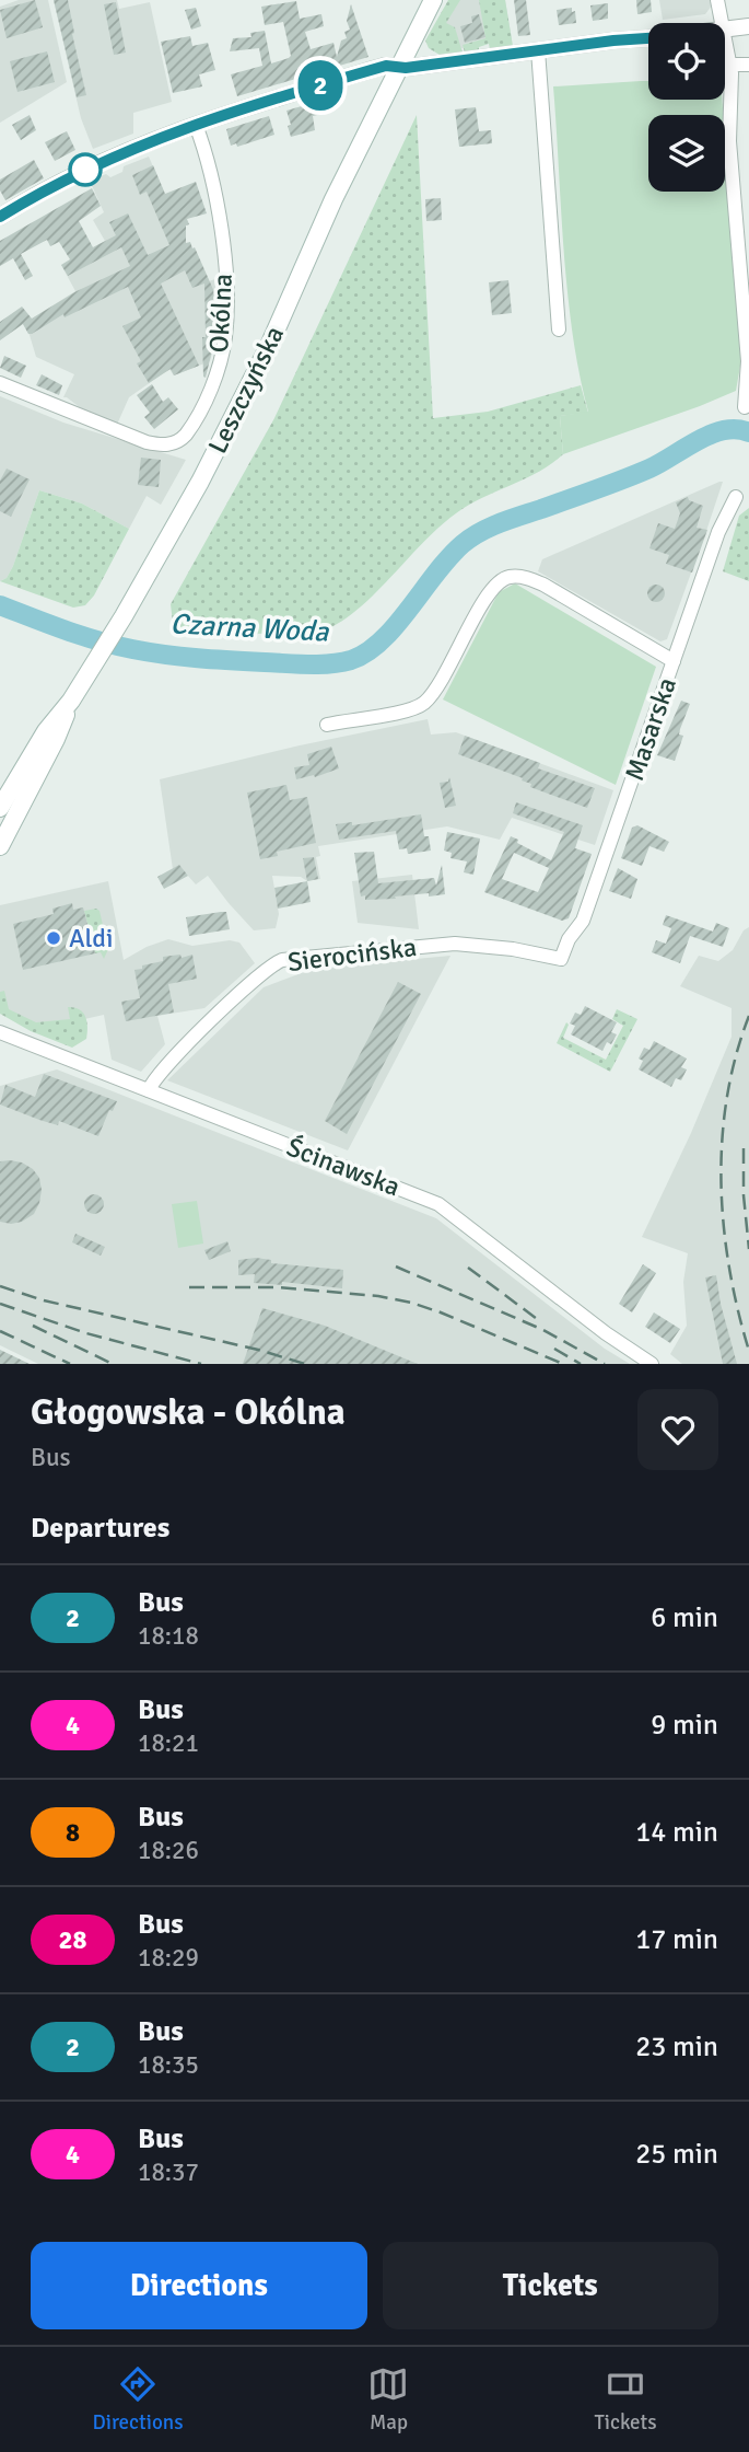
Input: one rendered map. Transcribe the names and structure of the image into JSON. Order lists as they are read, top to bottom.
{
  "streets": {
    "main road": ["Leszczyńska"],
    "street": [
      "Okólna",
      "Masarska",
      "Sierocińska",
      "Ścinawska"
    ]
  },
  "crossings": [
    ["Masarska", "Sierocińska"],
    ["Sierocińska", "Ścinawska"]
  ],
  "water": ["Czarna Woda"],
  "places": ["Aldi"],
  "lines": ["bus line 2"],
  "page": {
    "on_map": "2",
    "heading": [
      ["Głogowska - Okólna", "Bus"],
      "Departures"
    ],
    "list": [
      {
        "mark": "2",
        "name": "Bus",
        "note": "18:18",
        "value": "6 min"
      },
      {
        "mark": "4",
        "name": "Bus",
        "note": "18:21",
        "value": "9 min"
      },
      {
        "mark": "8",
        "name": "Bus",
        "note": "18:26",
        "value": "14 min"
      },
      {
        "mark": "28",
        "name": "Bus",
        "note": "18:29",
        "value": "17 min"
      },
      {
        "mark": "2",
        "name": "Bus",
        "note": "18:35",
        "value": "23 min"
      },
      {
        "mark": "4",
        "name": "Bus",
        "note": "18:37",
        "value": "25 min"
      }
    ],
    "buttons": ["Directions", "Tickets"],
    "tabs": ["Directions", "Map", "Tickets"]
  }
}
